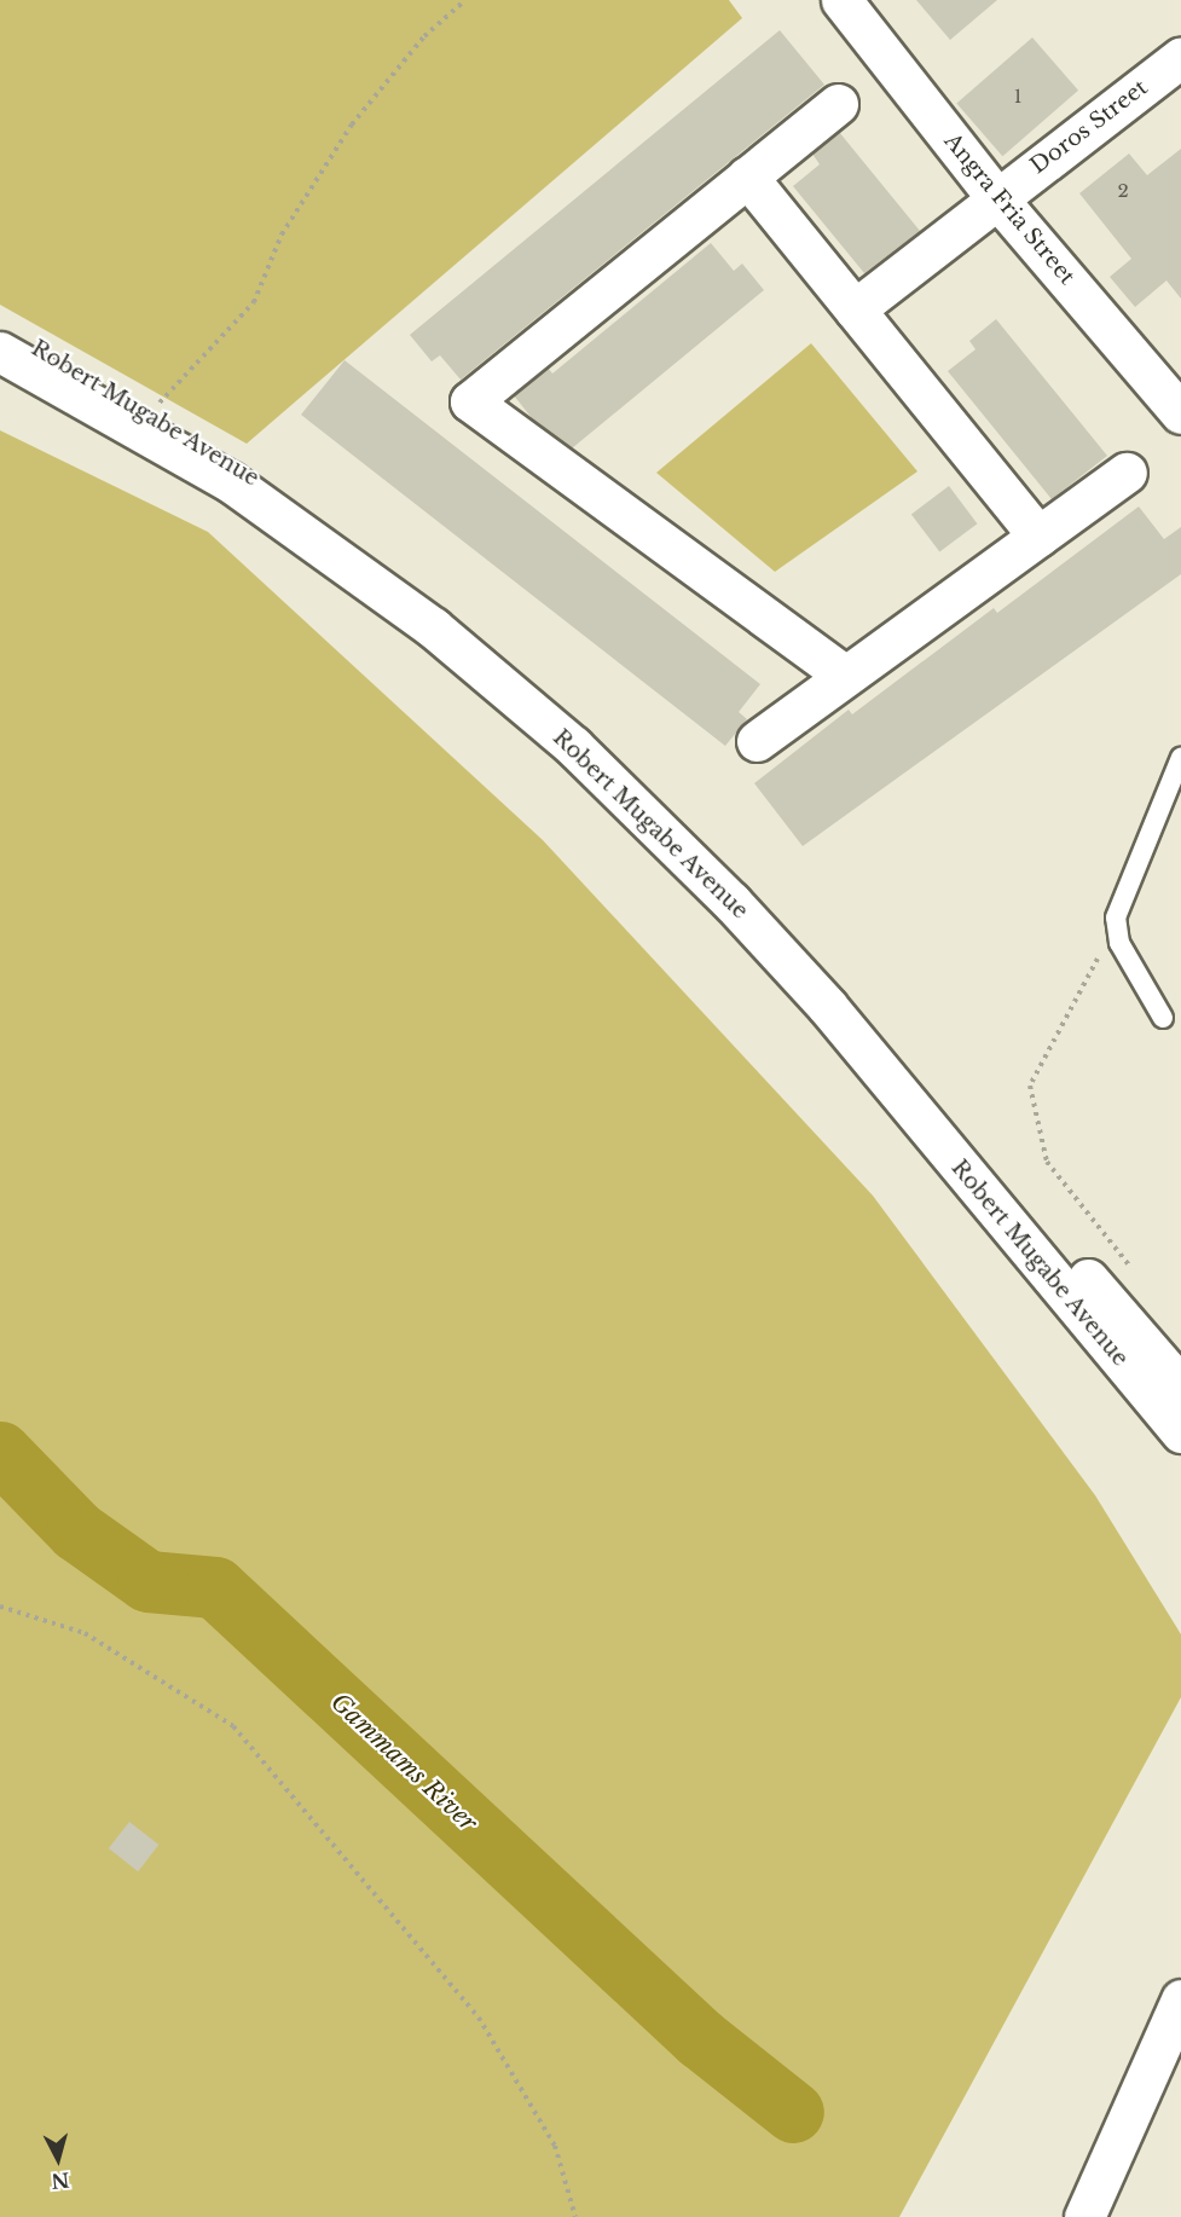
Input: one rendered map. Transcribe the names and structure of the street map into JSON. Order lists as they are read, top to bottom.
{
  "streets": {
    "main road": ["Doros Street", "Angra Fria Street", "Robert Mugabe Avenue"]
  },
  "crossings": [
    ["Doros Street", "Angra Fria Street"]
  ],
  "water": ["Gammams River"],
  "house_numbers": ["1", "2"],
  "north": "bottom"
}
